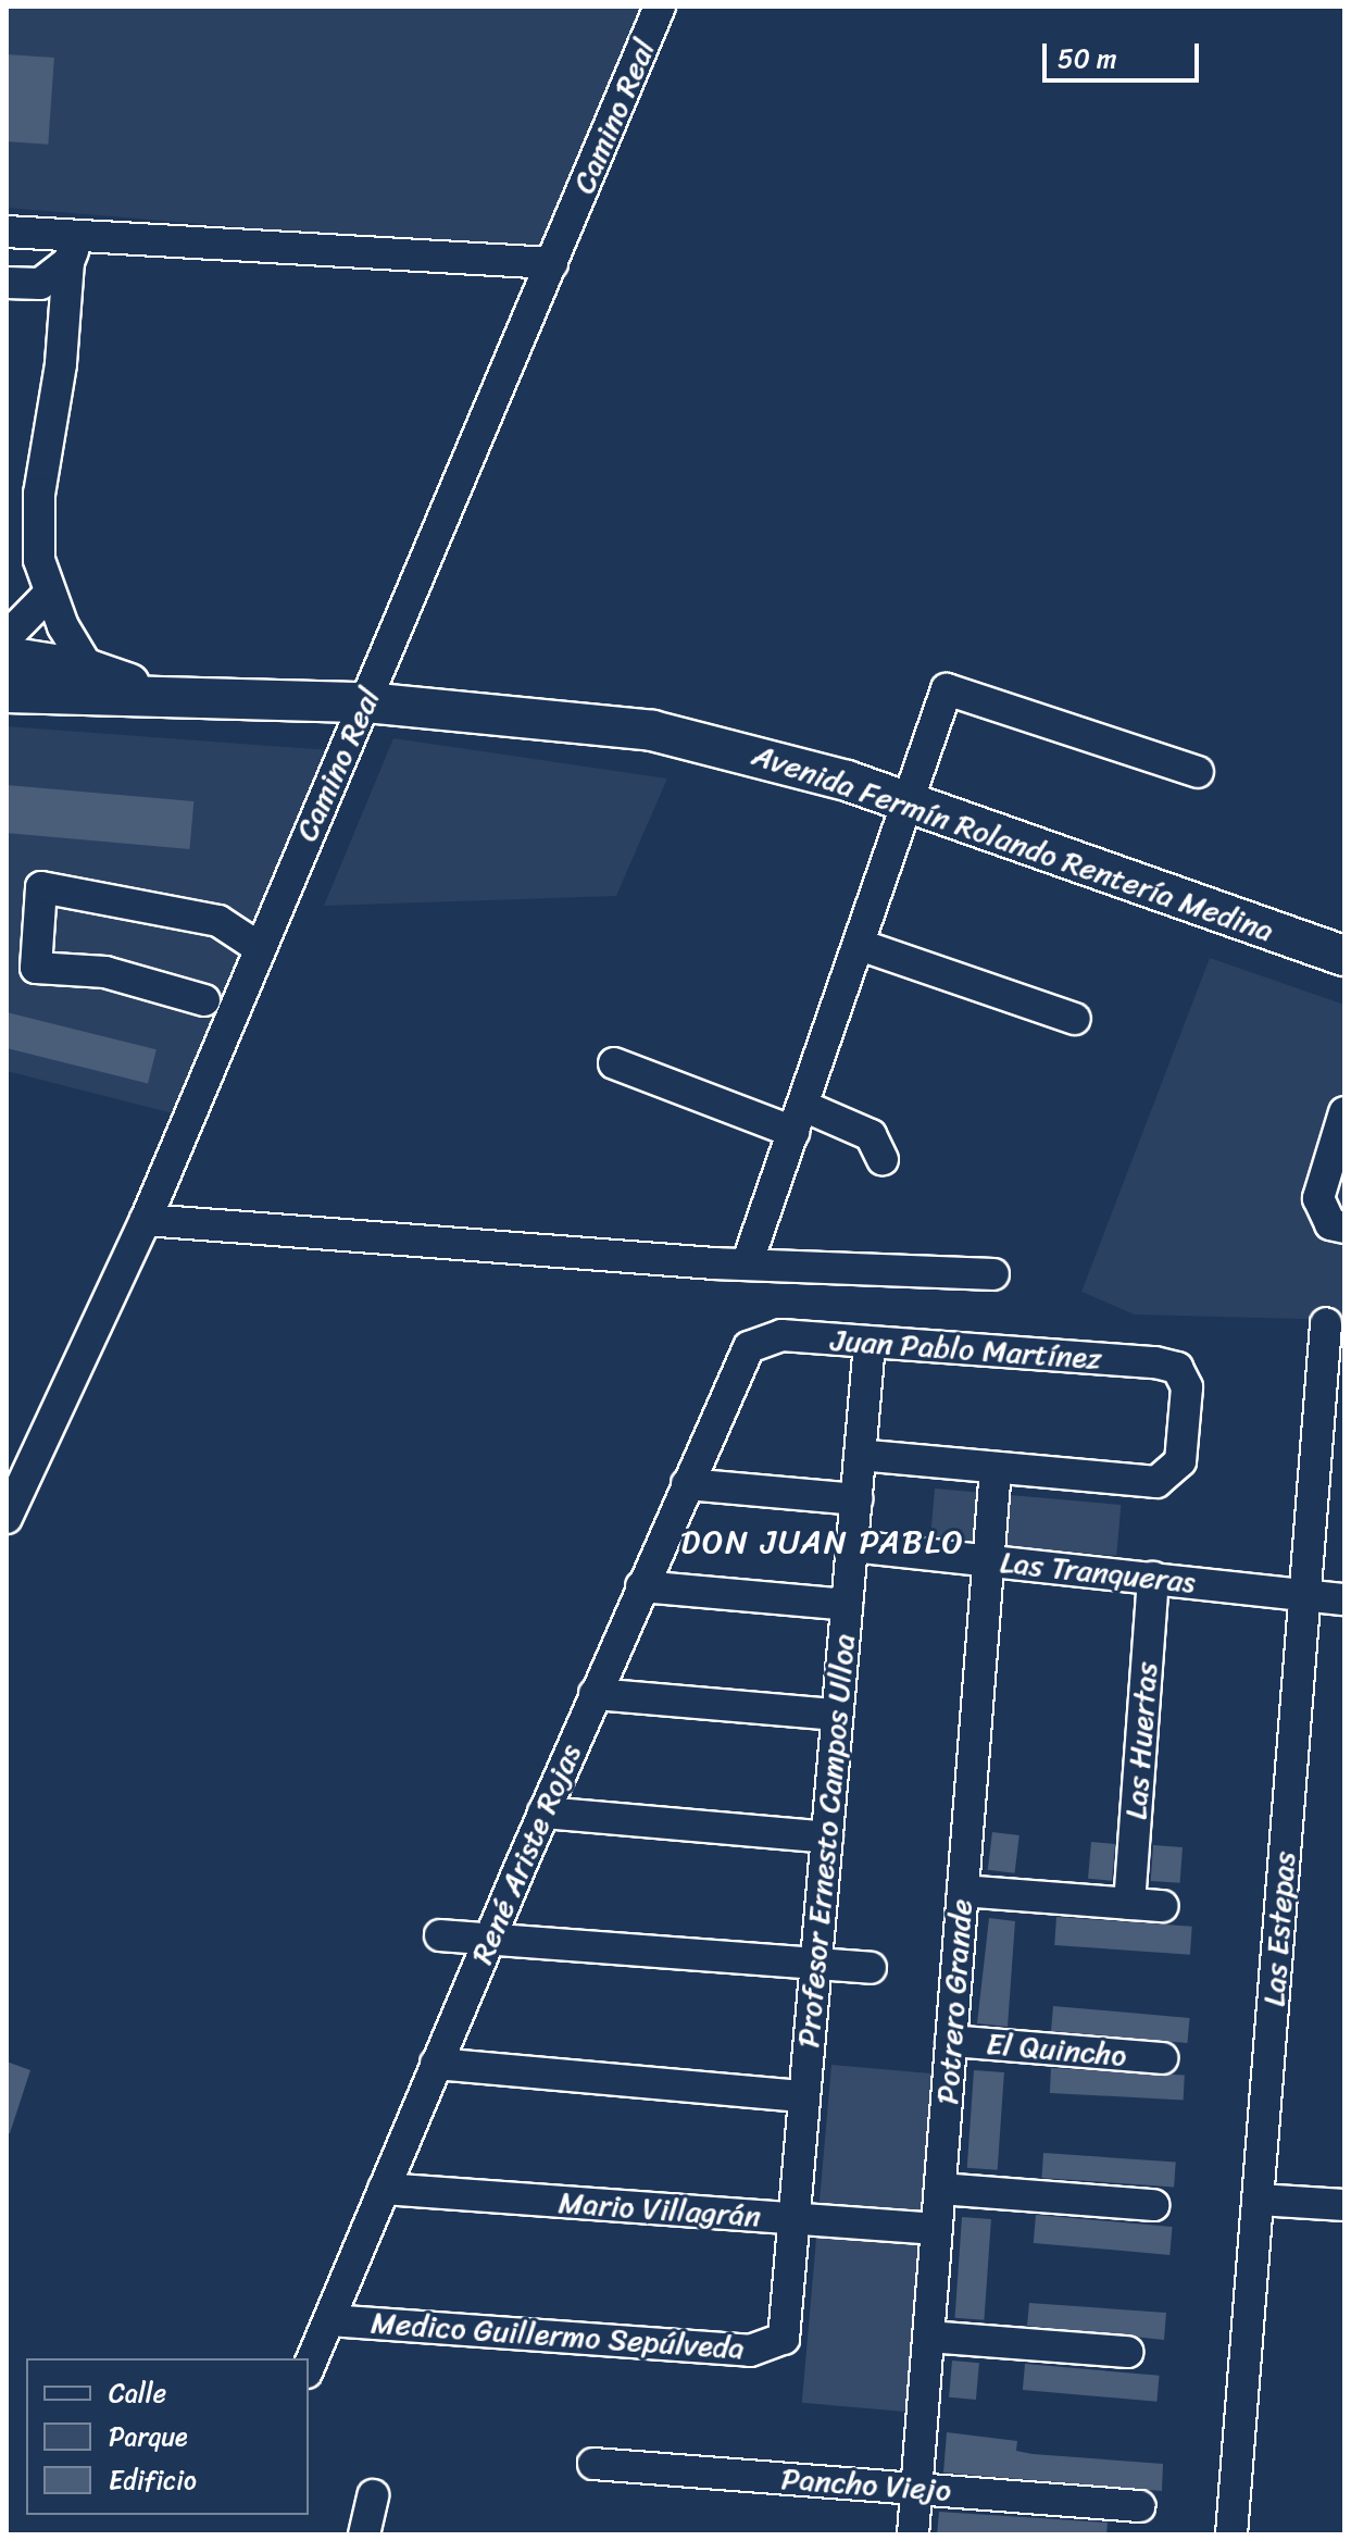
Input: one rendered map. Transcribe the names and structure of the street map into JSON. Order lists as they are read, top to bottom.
{
  "streets": {
    "main road": ["Avenida Fermín Rolando Rentería Medina"],
    "street": [
      "Camino Real",
      "Juan Pablo Martínez",
      "Las Tranqueras",
      "Las Huertas",
      "Profesor Ernesto Campos Ulloa",
      "René Ariste Rojas",
      "Las Estepas",
      "Potrero Grande",
      "El Quincho",
      "Mario Villagrán",
      "Medico Guillermo Sepúlveda",
      "Pancho Viejo"
    ]
  },
  "crossings": [
    ["Camino Real", "Avenida Fermín Rolando Rentería Medina"],
    ["Juan Pablo Martínez", "Profesor Ernesto Campos Ulloa"],
    ["Juan Pablo Martínez", "René Ariste Rojas"],
    ["Juan Pablo Martínez", "Potrero Grande"],
    ["Las Tranqueras", "Las Huertas"],
    ["Las Tranqueras", "Profesor Ernesto Campos Ulloa"],
    ["Las Tranqueras", "Las Estepas"],
    ["Las Tranqueras", "Potrero Grande"],
    ["Profesor Ernesto Campos Ulloa", "Mario Villagrán"],
    ["Profesor Ernesto Campos Ulloa", "Medico Guillermo Sepúlveda"],
    ["René Ariste Rojas", "Mario Villagrán"],
    ["René Ariste Rojas", "Medico Guillermo Sepúlveda"],
    ["Potrero Grande", "El Quincho"],
    ["Potrero Grande", "Mario Villagrán"],
    ["Potrero Grande", "Pancho Viejo"]
  ],
  "districts": ["DON JUAN PABLO"],
  "legend": ["Calle", "Parque", "Edificio"],
  "scale_bar": "50 m"
}
